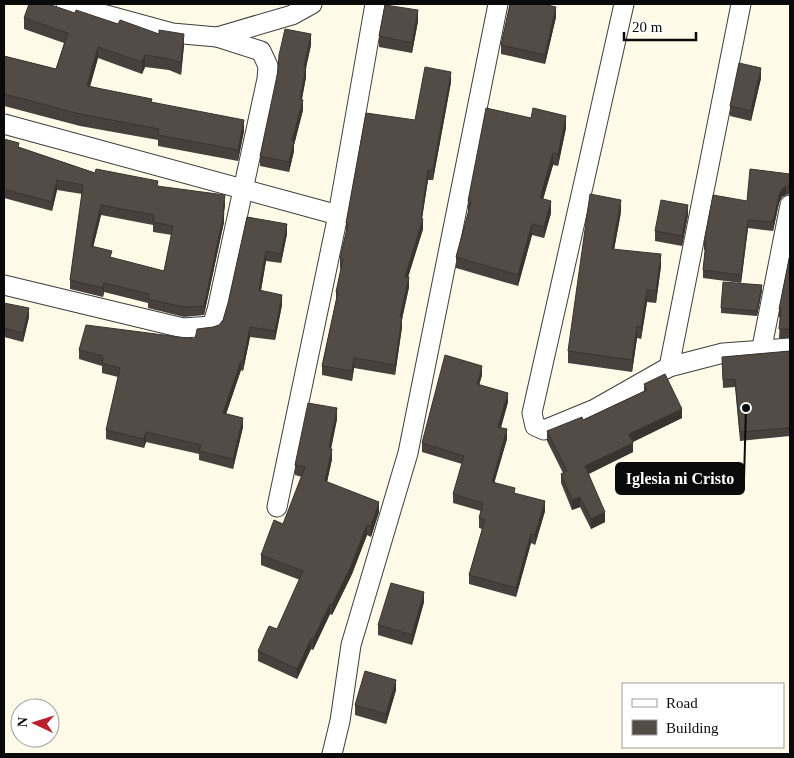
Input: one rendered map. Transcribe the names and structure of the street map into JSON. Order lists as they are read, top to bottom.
{
  "places": ["Iglesia ni Cristo"],
  "legend": ["Road", "Building"],
  "scale_bar": "20 m",
  "north": "left"
}
